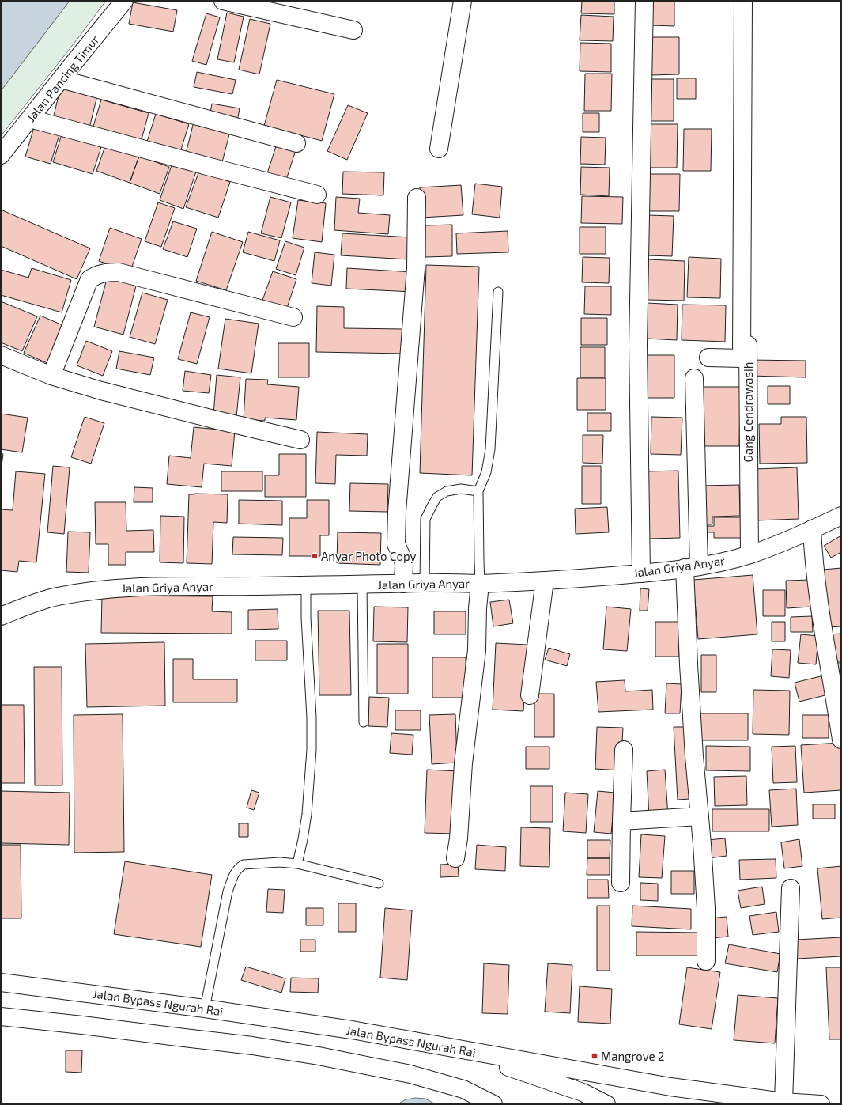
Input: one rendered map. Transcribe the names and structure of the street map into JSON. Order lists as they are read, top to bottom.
{
  "streets": {
    "main road": [
      "Jalan Pancing Timur",
      "Gang Cendrawasih",
      "Jalan Griya Anyar",
      "Jalan Bypass Ngurah Rai"
    ]
  },
  "crossings": [
    ["Gang Cendrawasih", "Jalan Griya Anyar"]
  ],
  "places": {
    "other": ["Anyar Photo Copy"],
    "transit": ["Mangrove 2"]
  }
}
